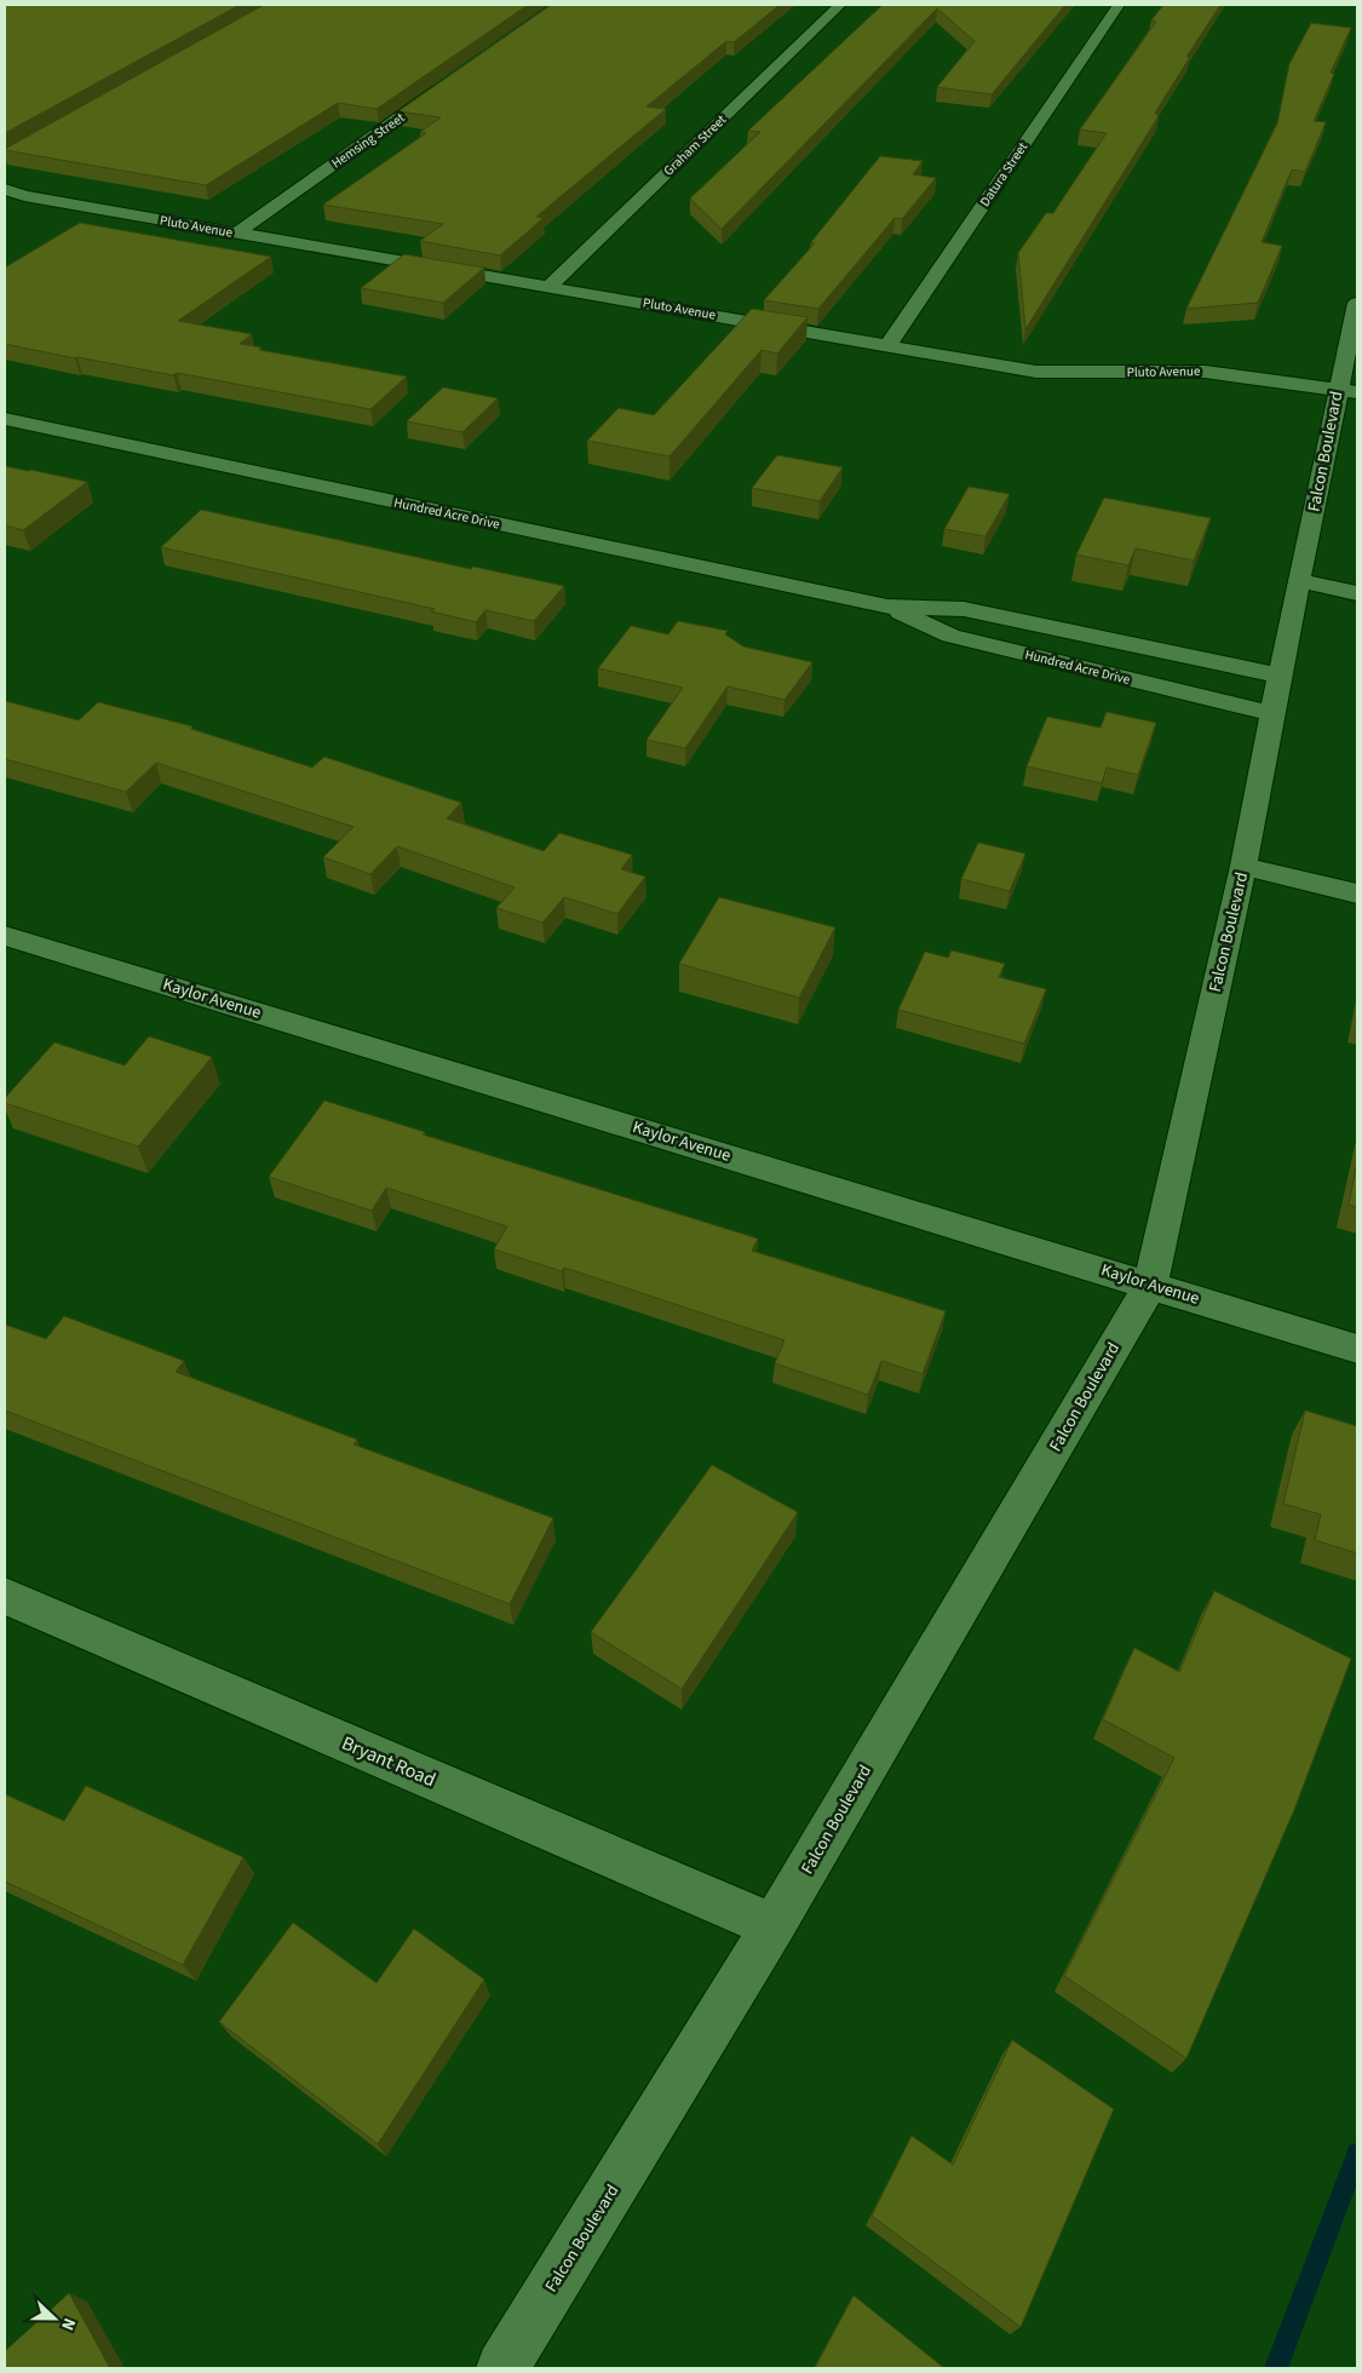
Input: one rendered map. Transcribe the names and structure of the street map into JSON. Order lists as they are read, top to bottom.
{
  "streets": {
    "street": [
      "Hemsing Street",
      "Graham Street",
      "Datura Street",
      "Pluto Avenue",
      "Falcon Boulevard",
      "Hundred Acre Drive",
      "Kaylor Avenue",
      "Bryant Road"
    ]
  },
  "crossings": [
    ["Hemsing Street", "Pluto Avenue"],
    ["Graham Street", "Pluto Avenue"],
    ["Datura Street", "Pluto Avenue"],
    ["Pluto Avenue", "Falcon Boulevard"],
    ["Falcon Boulevard", "Hundred Acre Drive"],
    ["Falcon Boulevard", "Kaylor Avenue"],
    ["Falcon Boulevard", "Bryant Road"]
  ],
  "north": "right"
}
